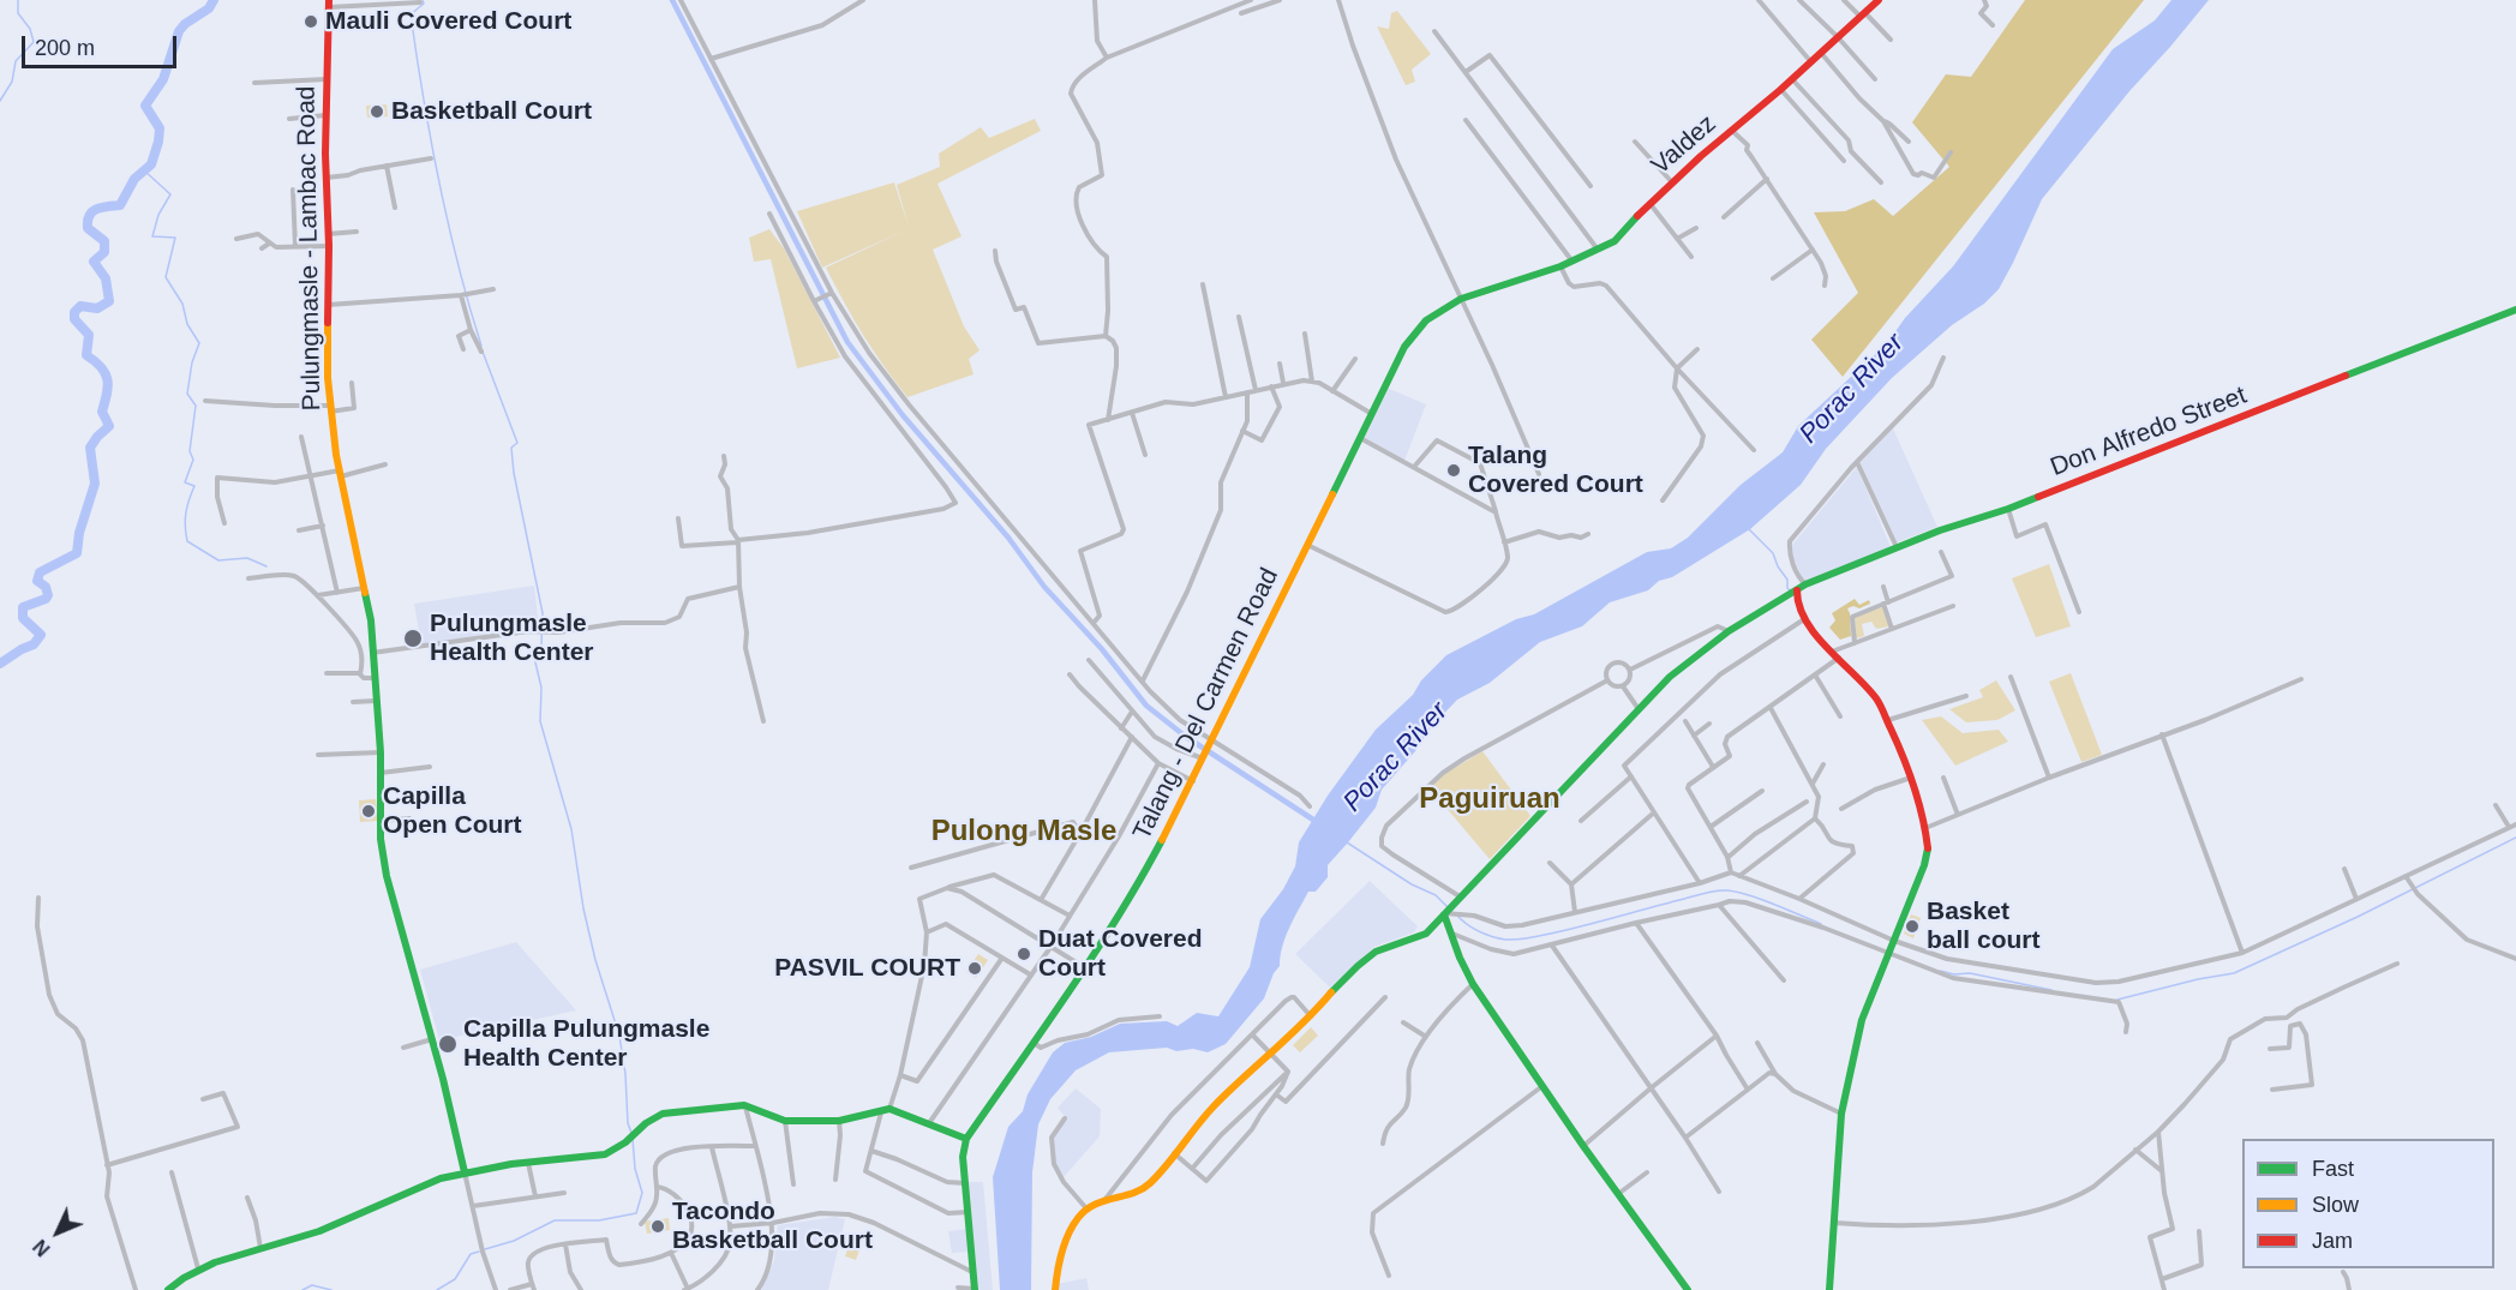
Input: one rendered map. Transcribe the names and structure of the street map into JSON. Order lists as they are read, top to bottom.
{
  "streets": {
    "street": [
      "Valdez",
      "Pulungmasle - Lambac Road",
      "Don Alfredo Street",
      "Talang - Del Carmen Road"
    ]
  },
  "crossings": [
    ["Valdez", "Talang - Del Carmen Road"]
  ],
  "districts": ["Paguiruan", "Pulong Masle"],
  "water": ["Porac River"],
  "places": [
    "Mauli Covered Court",
    "Basketball Court",
    "Talang Covered Court",
    "Pulungmasle Health Center",
    "Capilla Open Court",
    "Basket ball court",
    "Duat Covered Court",
    "PASVIL COURT",
    "Capilla Pulungmasle Health Center",
    "Tacondo Basketball Court"
  ],
  "legend": ["Fast", "Slow", "Jam"],
  "scale_bar": "200 m",
  "north": "bottom left"
}
